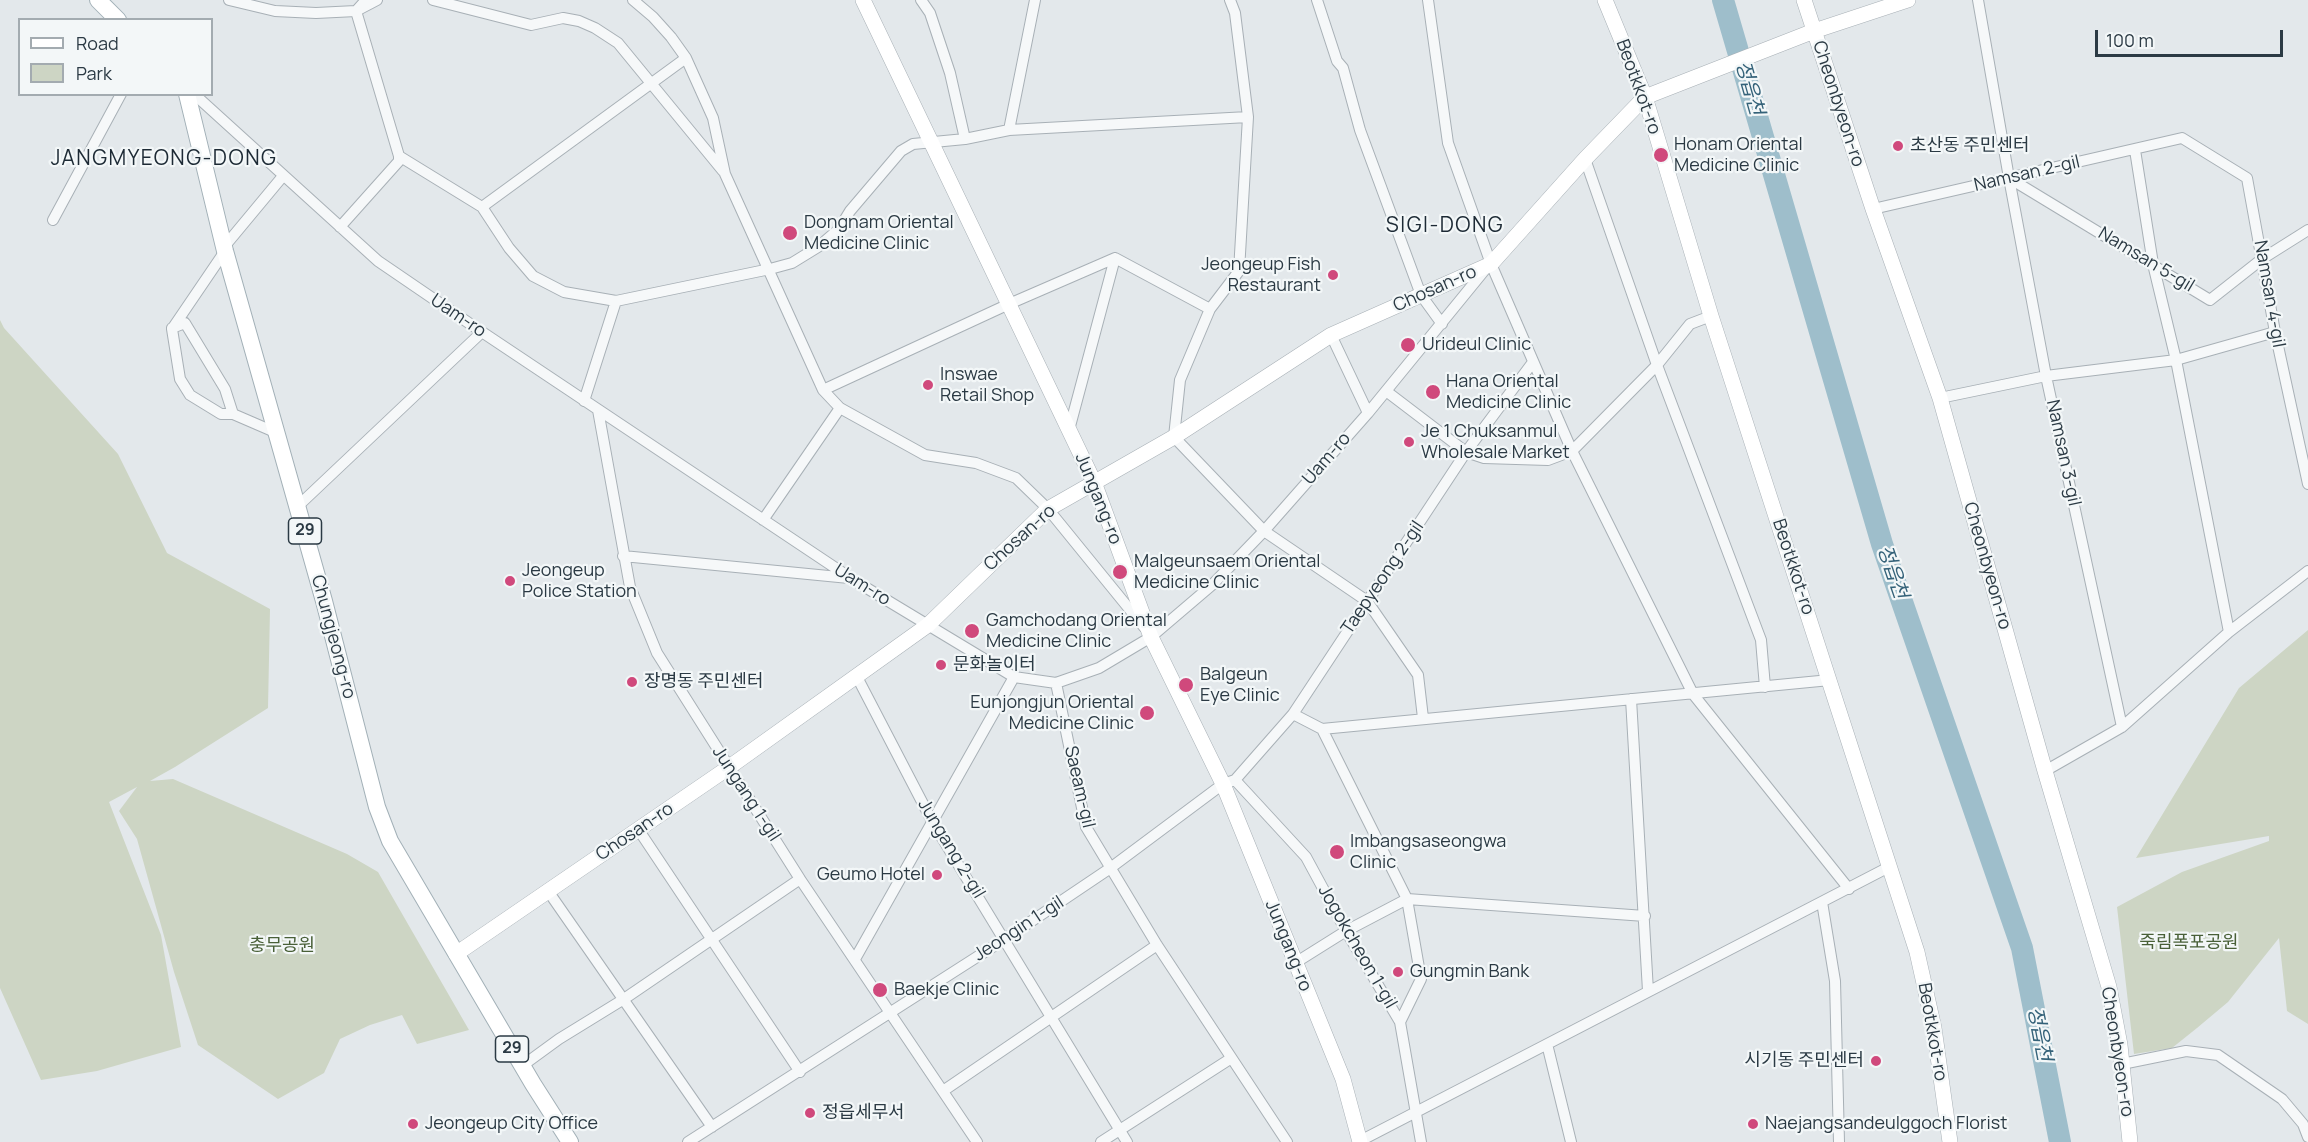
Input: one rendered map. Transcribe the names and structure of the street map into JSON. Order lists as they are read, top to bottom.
{
  "streets": {
    "main road": ["29", "Chungjeong-ro"],
    "street": [
      "Beotkkot-ro",
      "Cheonbyeon-ro",
      "Namsan 2-gil",
      "Namsan 5-gil",
      "Chosan-ro",
      "Namsan 4-gil",
      "Uam-ro",
      "Namsan 3-gil",
      "Jungang-ro",
      "Taepyeong 2-gil",
      "Saeam-gil",
      "Jungang 1-gil",
      "Jungang 2-gil",
      "Jeongin 1-gil",
      "Jogokcheon 1-gil"
    ]
  },
  "crossings": [
    ["Beotkkot-ro", "Chosan-ro"],
    ["Cheonbyeon-ro", "Namsan 2-gil"],
    ["Namsan 2-gil", "Namsan 5-gil"],
    ["Namsan 2-gil", "Namsan 4-gil"],
    ["Namsan 2-gil", "Namsan 3-gil"],
    ["Namsan 5-gil", "Namsan 4-gil"],
    ["Namsan 5-gil", "Namsan 3-gil"],
    ["Chosan-ro", "Uam-ro"],
    ["Chosan-ro", "Jungang-ro"],
    ["Chosan-ro", "Chungjeong-ro"],
    ["Chosan-ro", "Jungang 1-gil"],
    ["Chosan-ro", "Jungang 2-gil"],
    ["Uam-ro", "Jungang-ro"],
    ["Uam-ro", "Saeam-gil"],
    ["Uam-ro", "Jungang 1-gil"],
    ["Jungang-ro", "Taepyeong 2-gil"],
    ["Jungang-ro", "Jeongin 1-gil"],
    ["Jungang-ro", "Jogokcheon 1-gil"],
    ["Taepyeong 2-gil", "Jeongin 1-gil"],
    ["Taepyeong 2-gil", "Jogokcheon 1-gil"],
    ["Saeam-gil", "Jeongin 1-gil"],
    ["Jungang 1-gil", "Jeongin 1-gil"],
    ["Jungang 2-gil", "Jeongin 1-gil"],
    ["Jeongin 1-gil", "Jogokcheon 1-gil"]
  ],
  "districts": ["JANGMYEONG-DONG", "SIGI-DONG"],
  "water": ["정읍천"],
  "parks": ["죽림폭포공원", "충무공원"],
  "places": [
    "초산동 주민센터",
    "Honam Oriental Medicine Clinic",
    "Dongnam Oriental Medicine Clinic",
    "Jeongeup Fish Restaurant",
    "Urideul Clinic",
    "Inswae Retail Shop",
    "Hana Oriental Medicine Clinic",
    "Je 1 Chuksanmul Wholesale Market",
    "Malgeunsaem Oriental Medicine Clinic",
    "Jeongeup Police Station",
    "Gamchodang Oriental Medicine Clinic",
    "문화놀이터",
    "장명동 주민센터",
    "Balgeun Eye Clinic",
    "Eunjongjun Oriental Medicine Clinic",
    "Imbangsaseongwa Clinic",
    "Geumo Hotel",
    "Gungmin Bank",
    "Baekje Clinic",
    "시기동 주민센터",
    "정읍세무서",
    "Jeongeup City Office",
    "Naejangsandeulggoch Florist"
  ],
  "legend": ["Road", "Park"],
  "scale_bar": "100 m"
}
